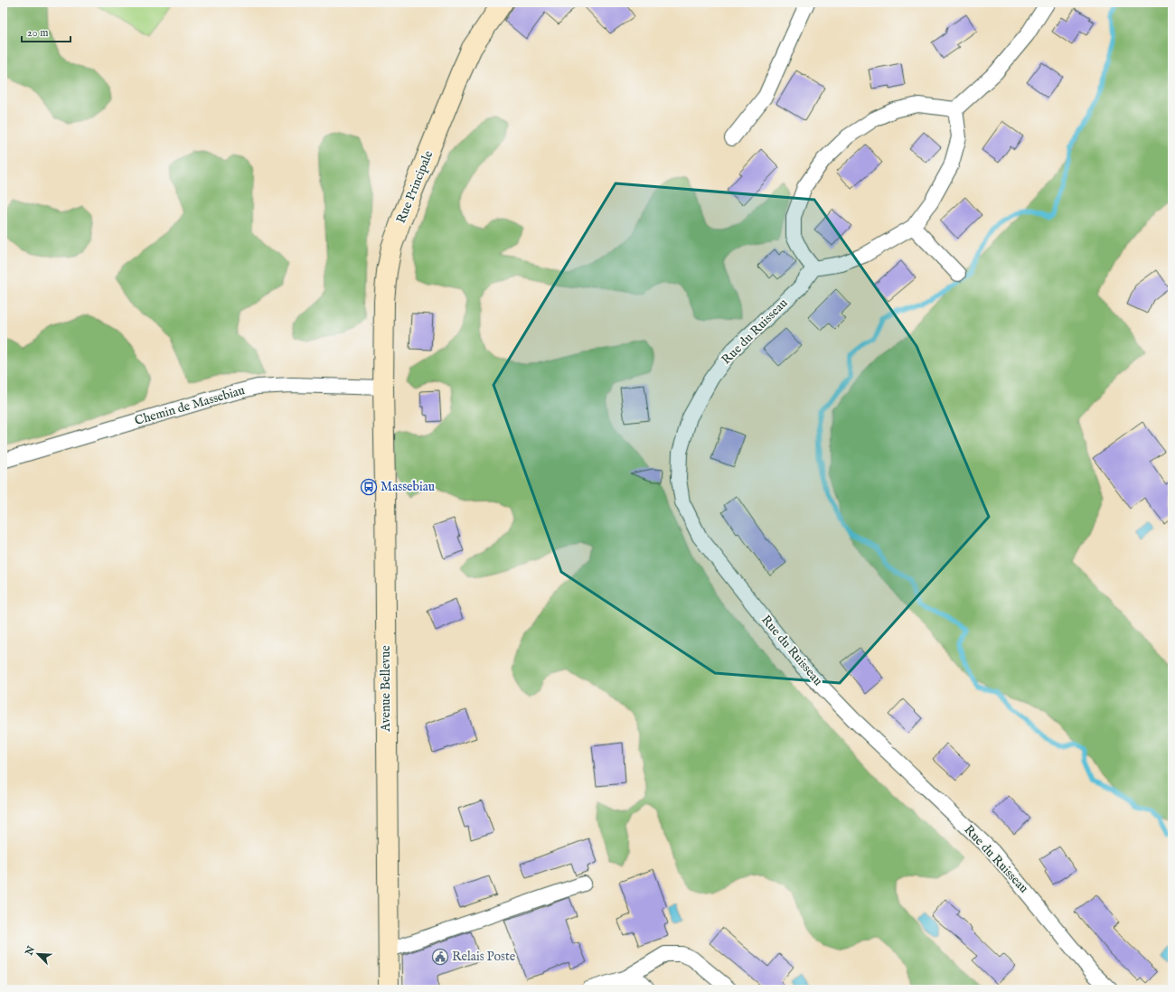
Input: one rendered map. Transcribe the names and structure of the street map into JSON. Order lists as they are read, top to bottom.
{
  "streets": {
    "main road": ["Rue Principale", "Avenue Bellevue"],
    "street": ["Rue du Ruisseau", "Chemin de Massebiau"]
  },
  "crossings": [
    ["Rue Principale", "Chemin de Massebiau"],
    ["Rue Principale", "Avenue Bellevue"],
    ["Chemin de Massebiau", "Avenue Bellevue"]
  ],
  "places": {
    "bus stop": ["Massebiau"],
    "public building": ["Relais Poste"]
  },
  "scale_bar": "20 m",
  "north": "top left"
}
